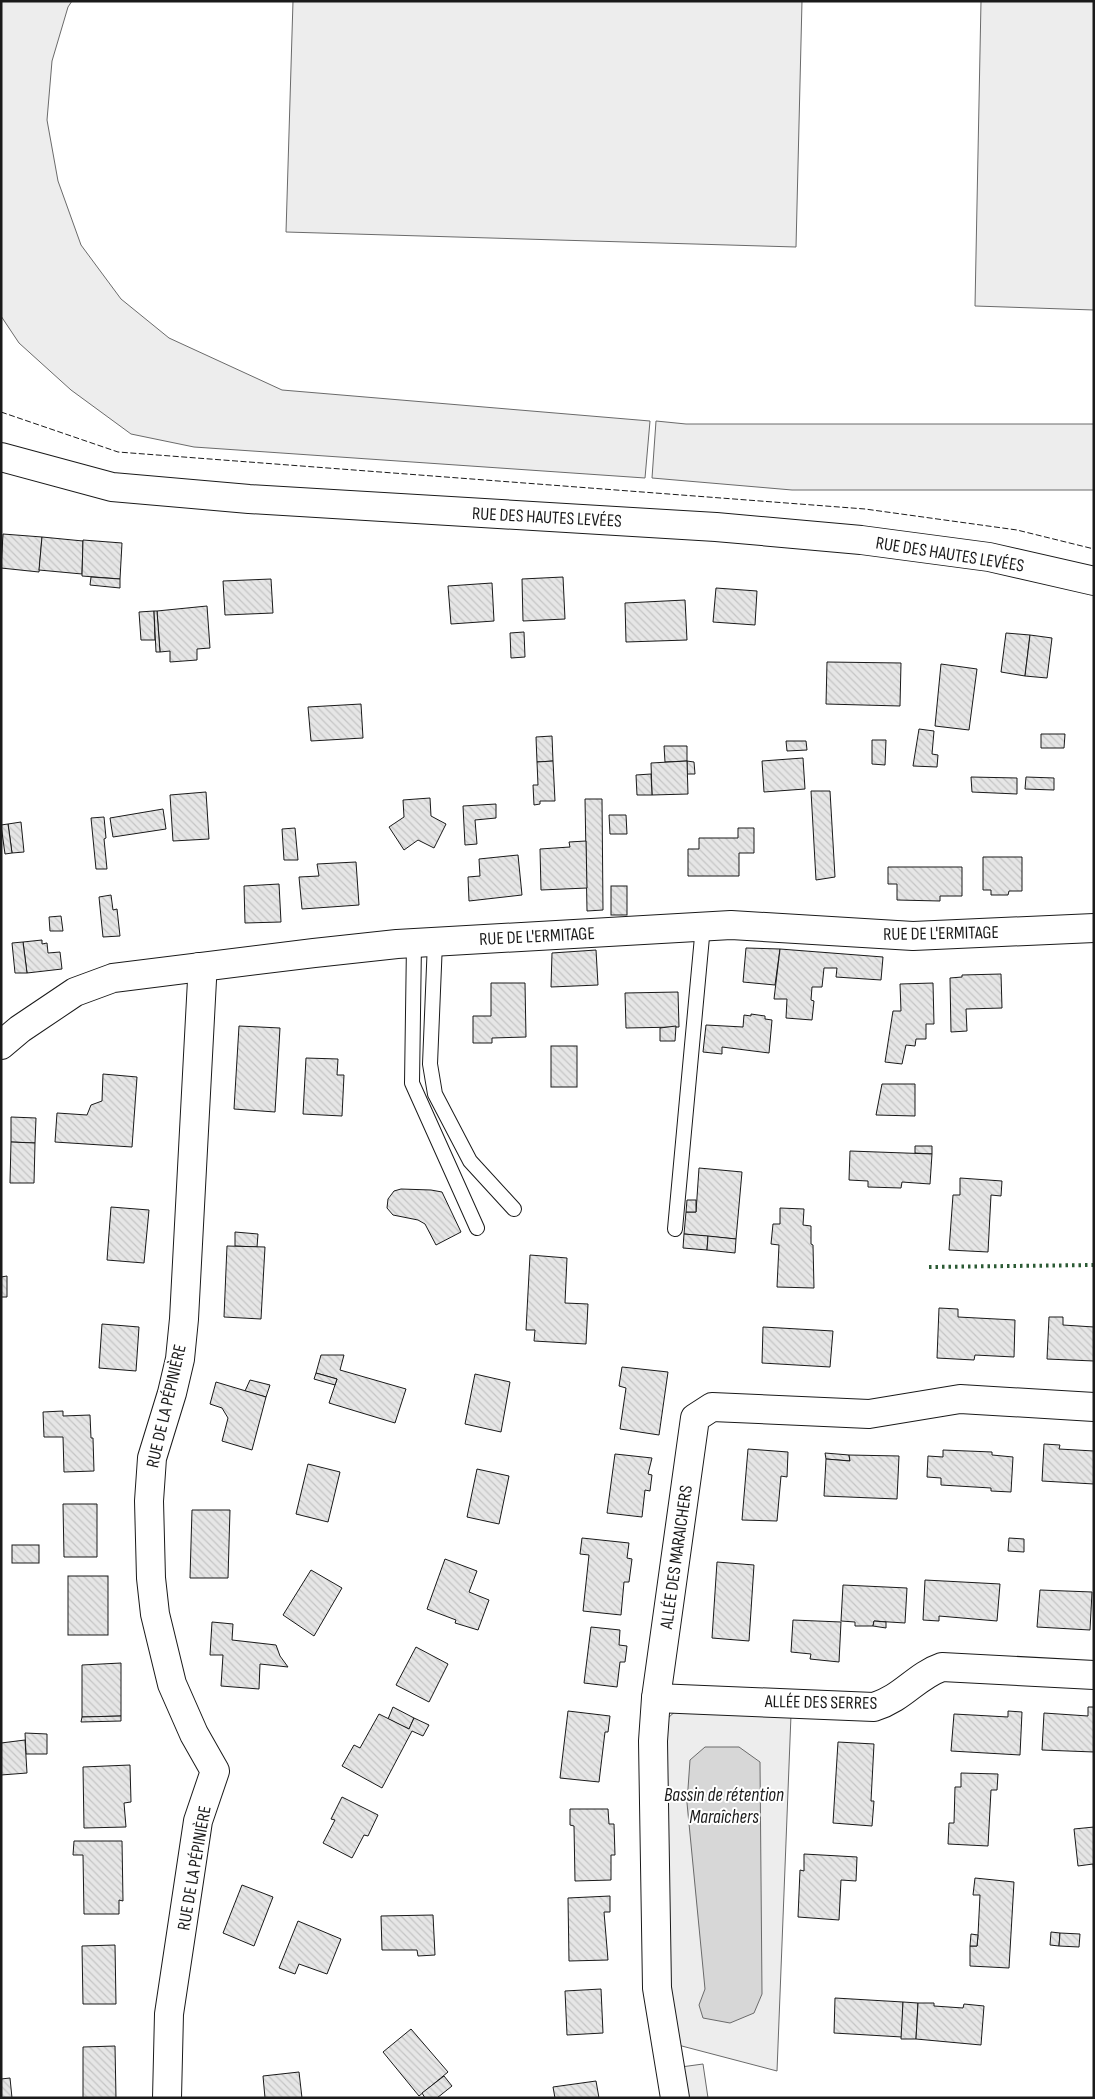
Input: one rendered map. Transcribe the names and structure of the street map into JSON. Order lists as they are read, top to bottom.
{
  "streets": {
    "street": [
      "RUE DES HAUTES LEVÉES",
      "RUE DE L'ERMITAGE",
      "RUE DE LA PÉPINIÈRE",
      "ALLÉE DES MARAICHERS",
      "ALLÉE DES SERRES"
    ]
  },
  "crossings": [
    ["RUE DE L'ERMITAGE", "RUE DE LA PÉPINIÈRE"],
    ["ALLÉE DES MARAICHERS", "ALLÉE DES SERRES"]
  ],
  "water": ["Bassin de rétention Maraîchers"]
}
